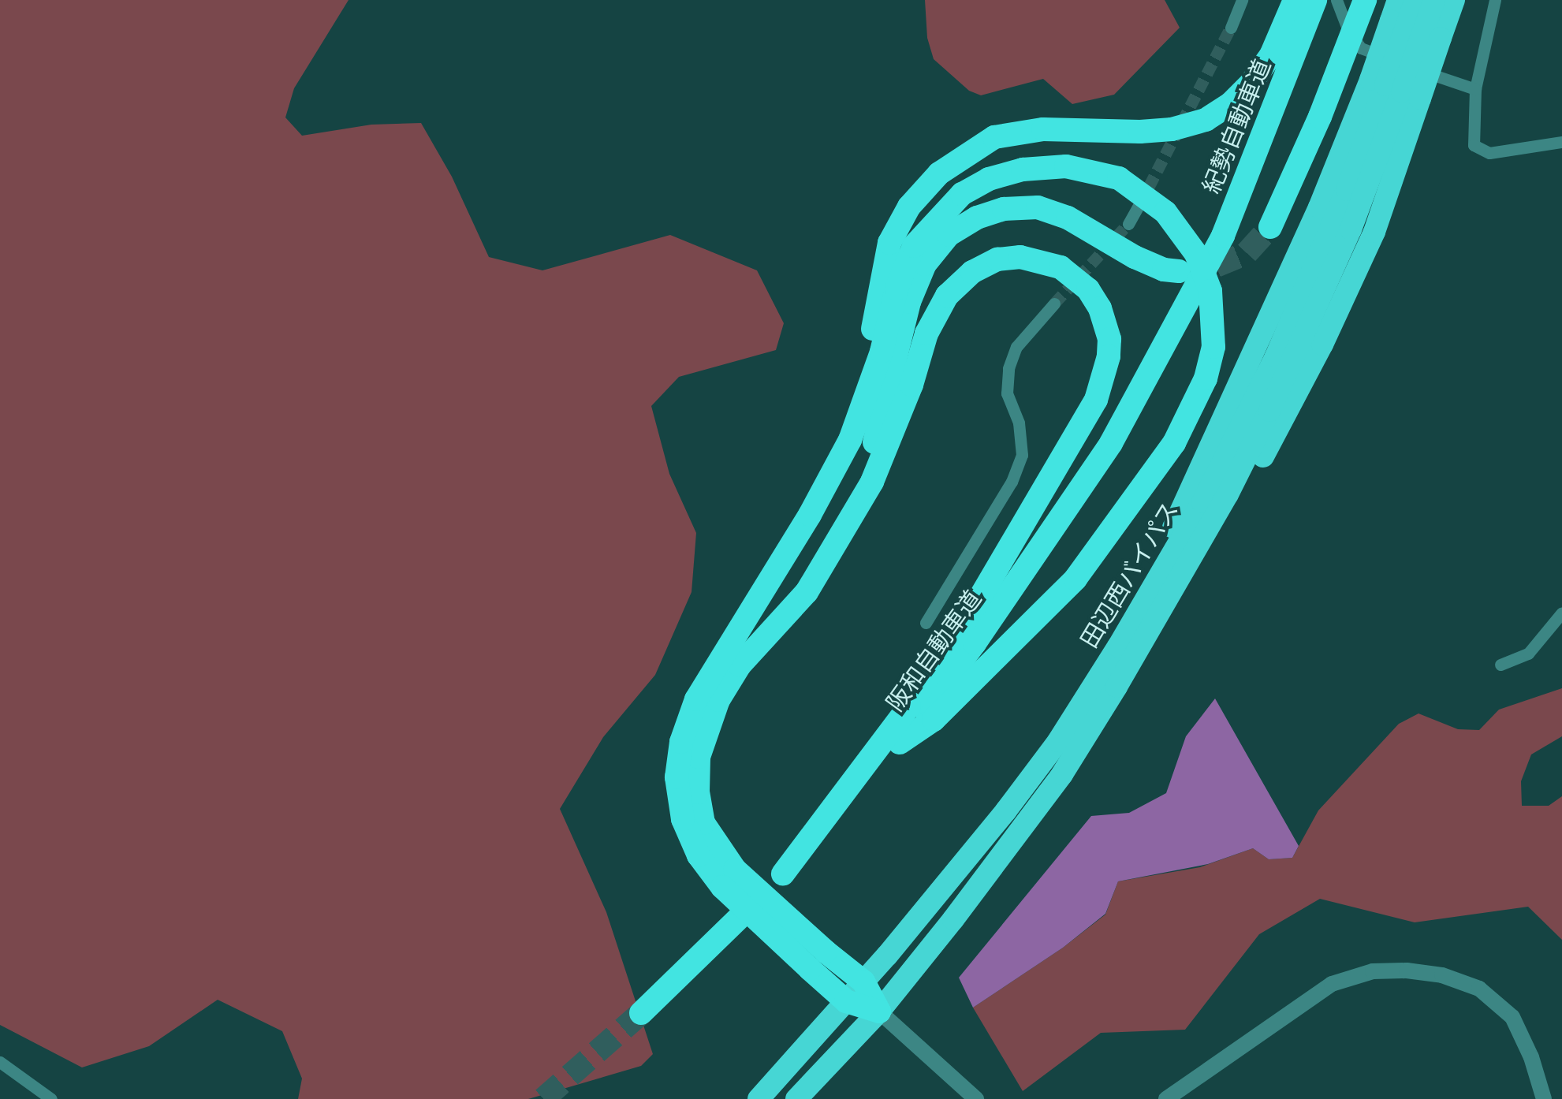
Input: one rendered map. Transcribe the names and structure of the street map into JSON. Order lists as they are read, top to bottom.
{
  "streets": {
    "highway": ["紀勢自動車道", "田辺西バイパス", "阪和自動車道"]
  },
  "crossings": [
    ["紀勢自動車道", "阪和自動車道"]
  ]
}
